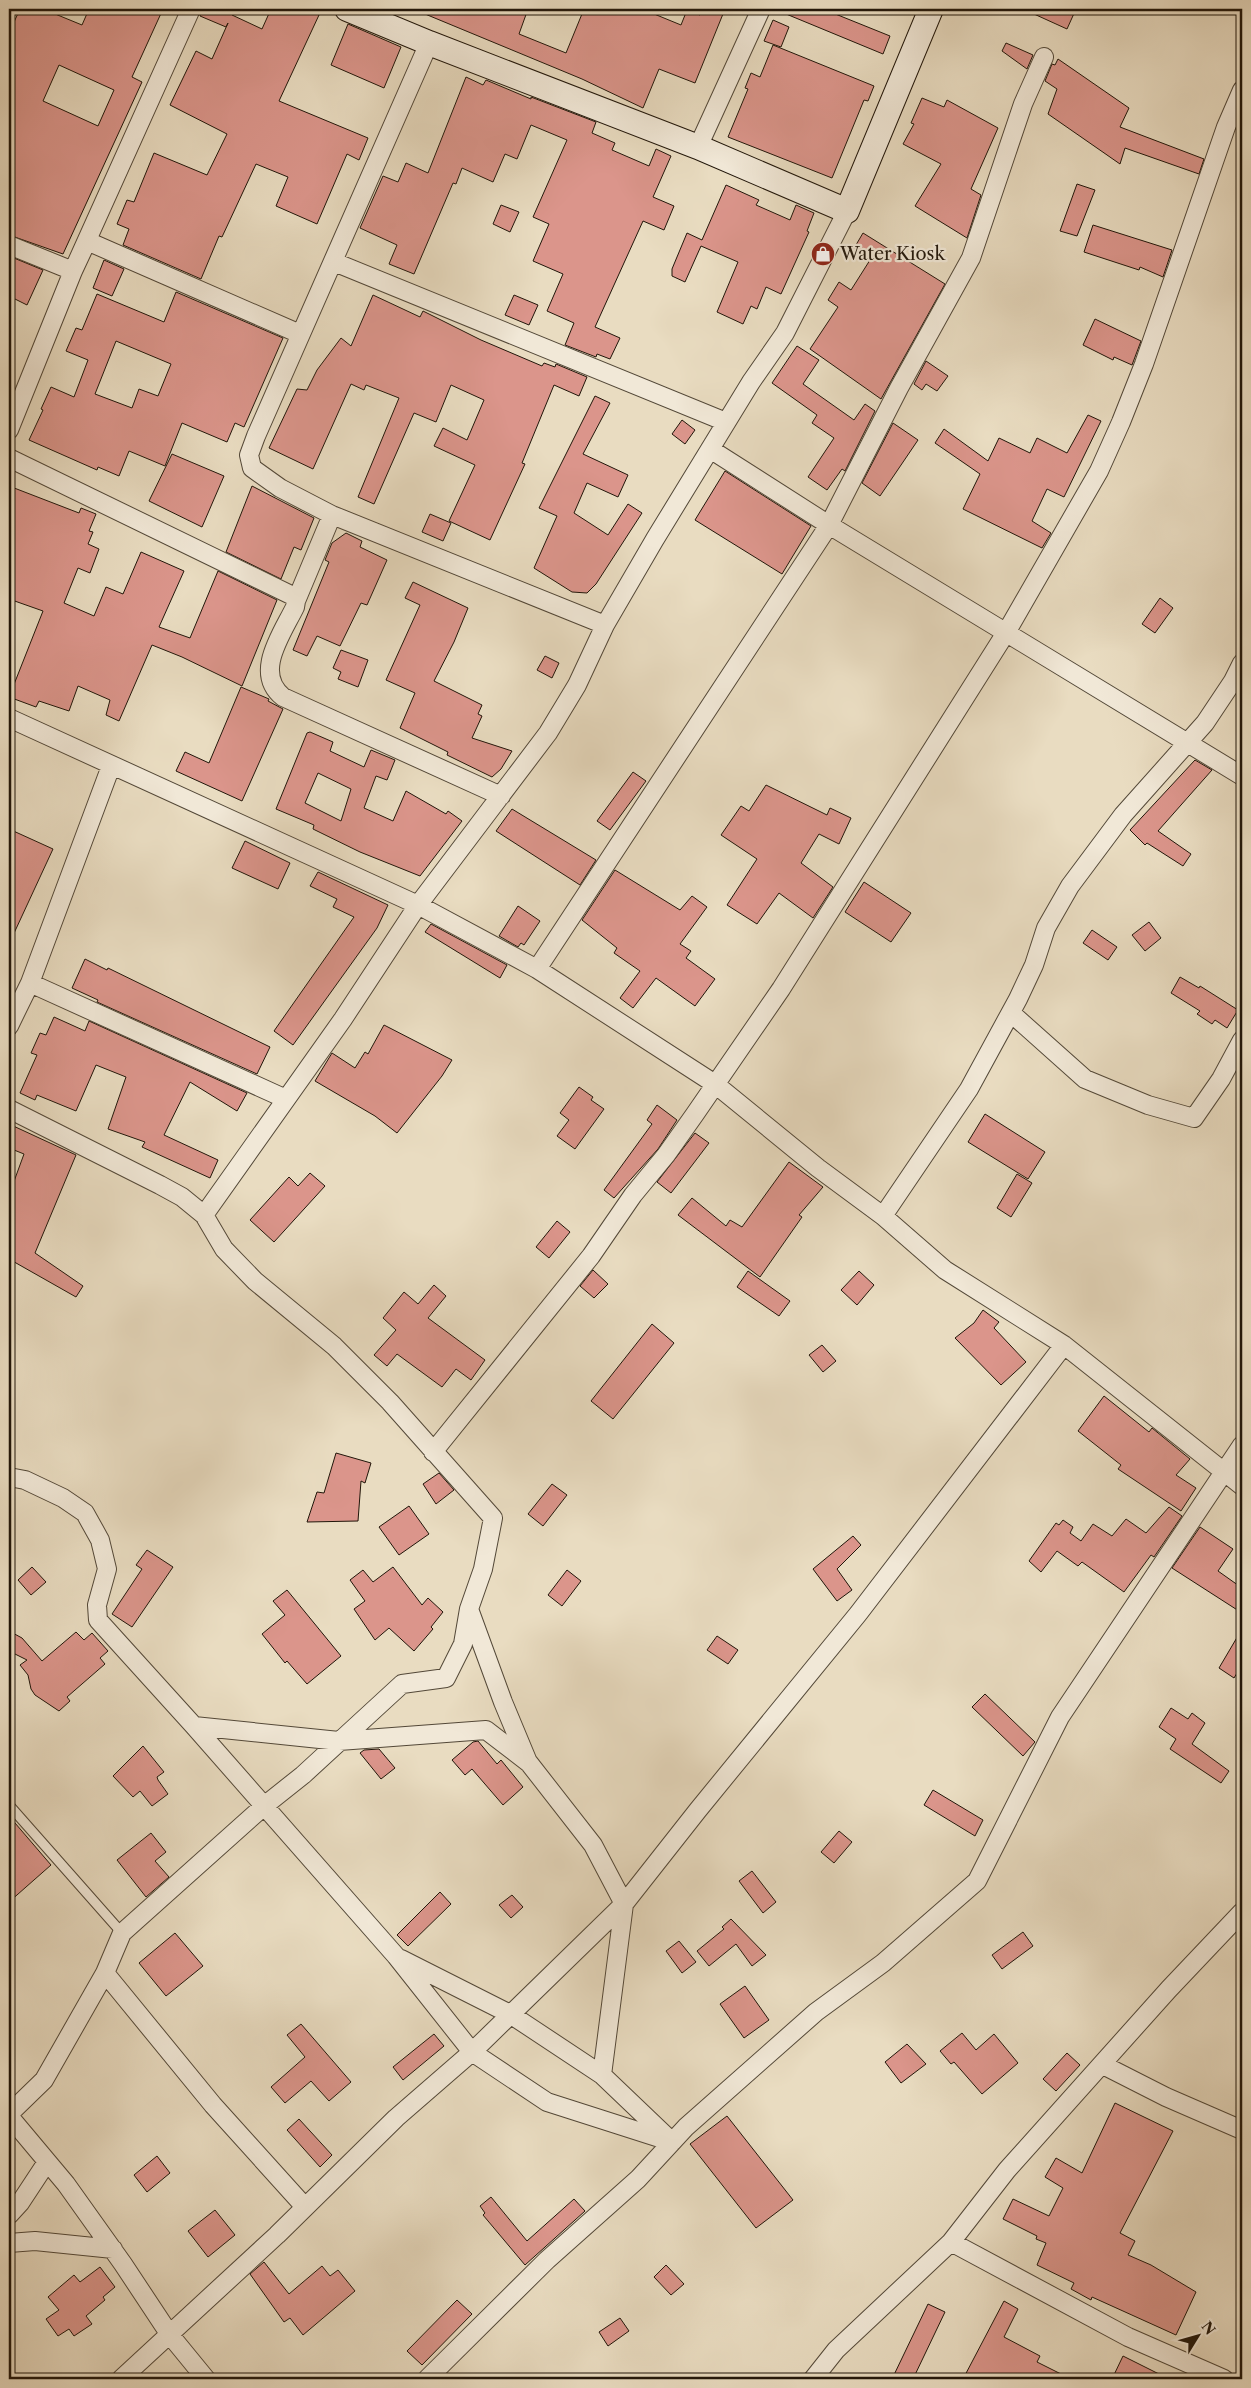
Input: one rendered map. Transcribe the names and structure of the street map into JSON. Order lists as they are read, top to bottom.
{
  "places": {
    "shop": ["Water Kiosk"]
  },
  "north": "top right"
}
